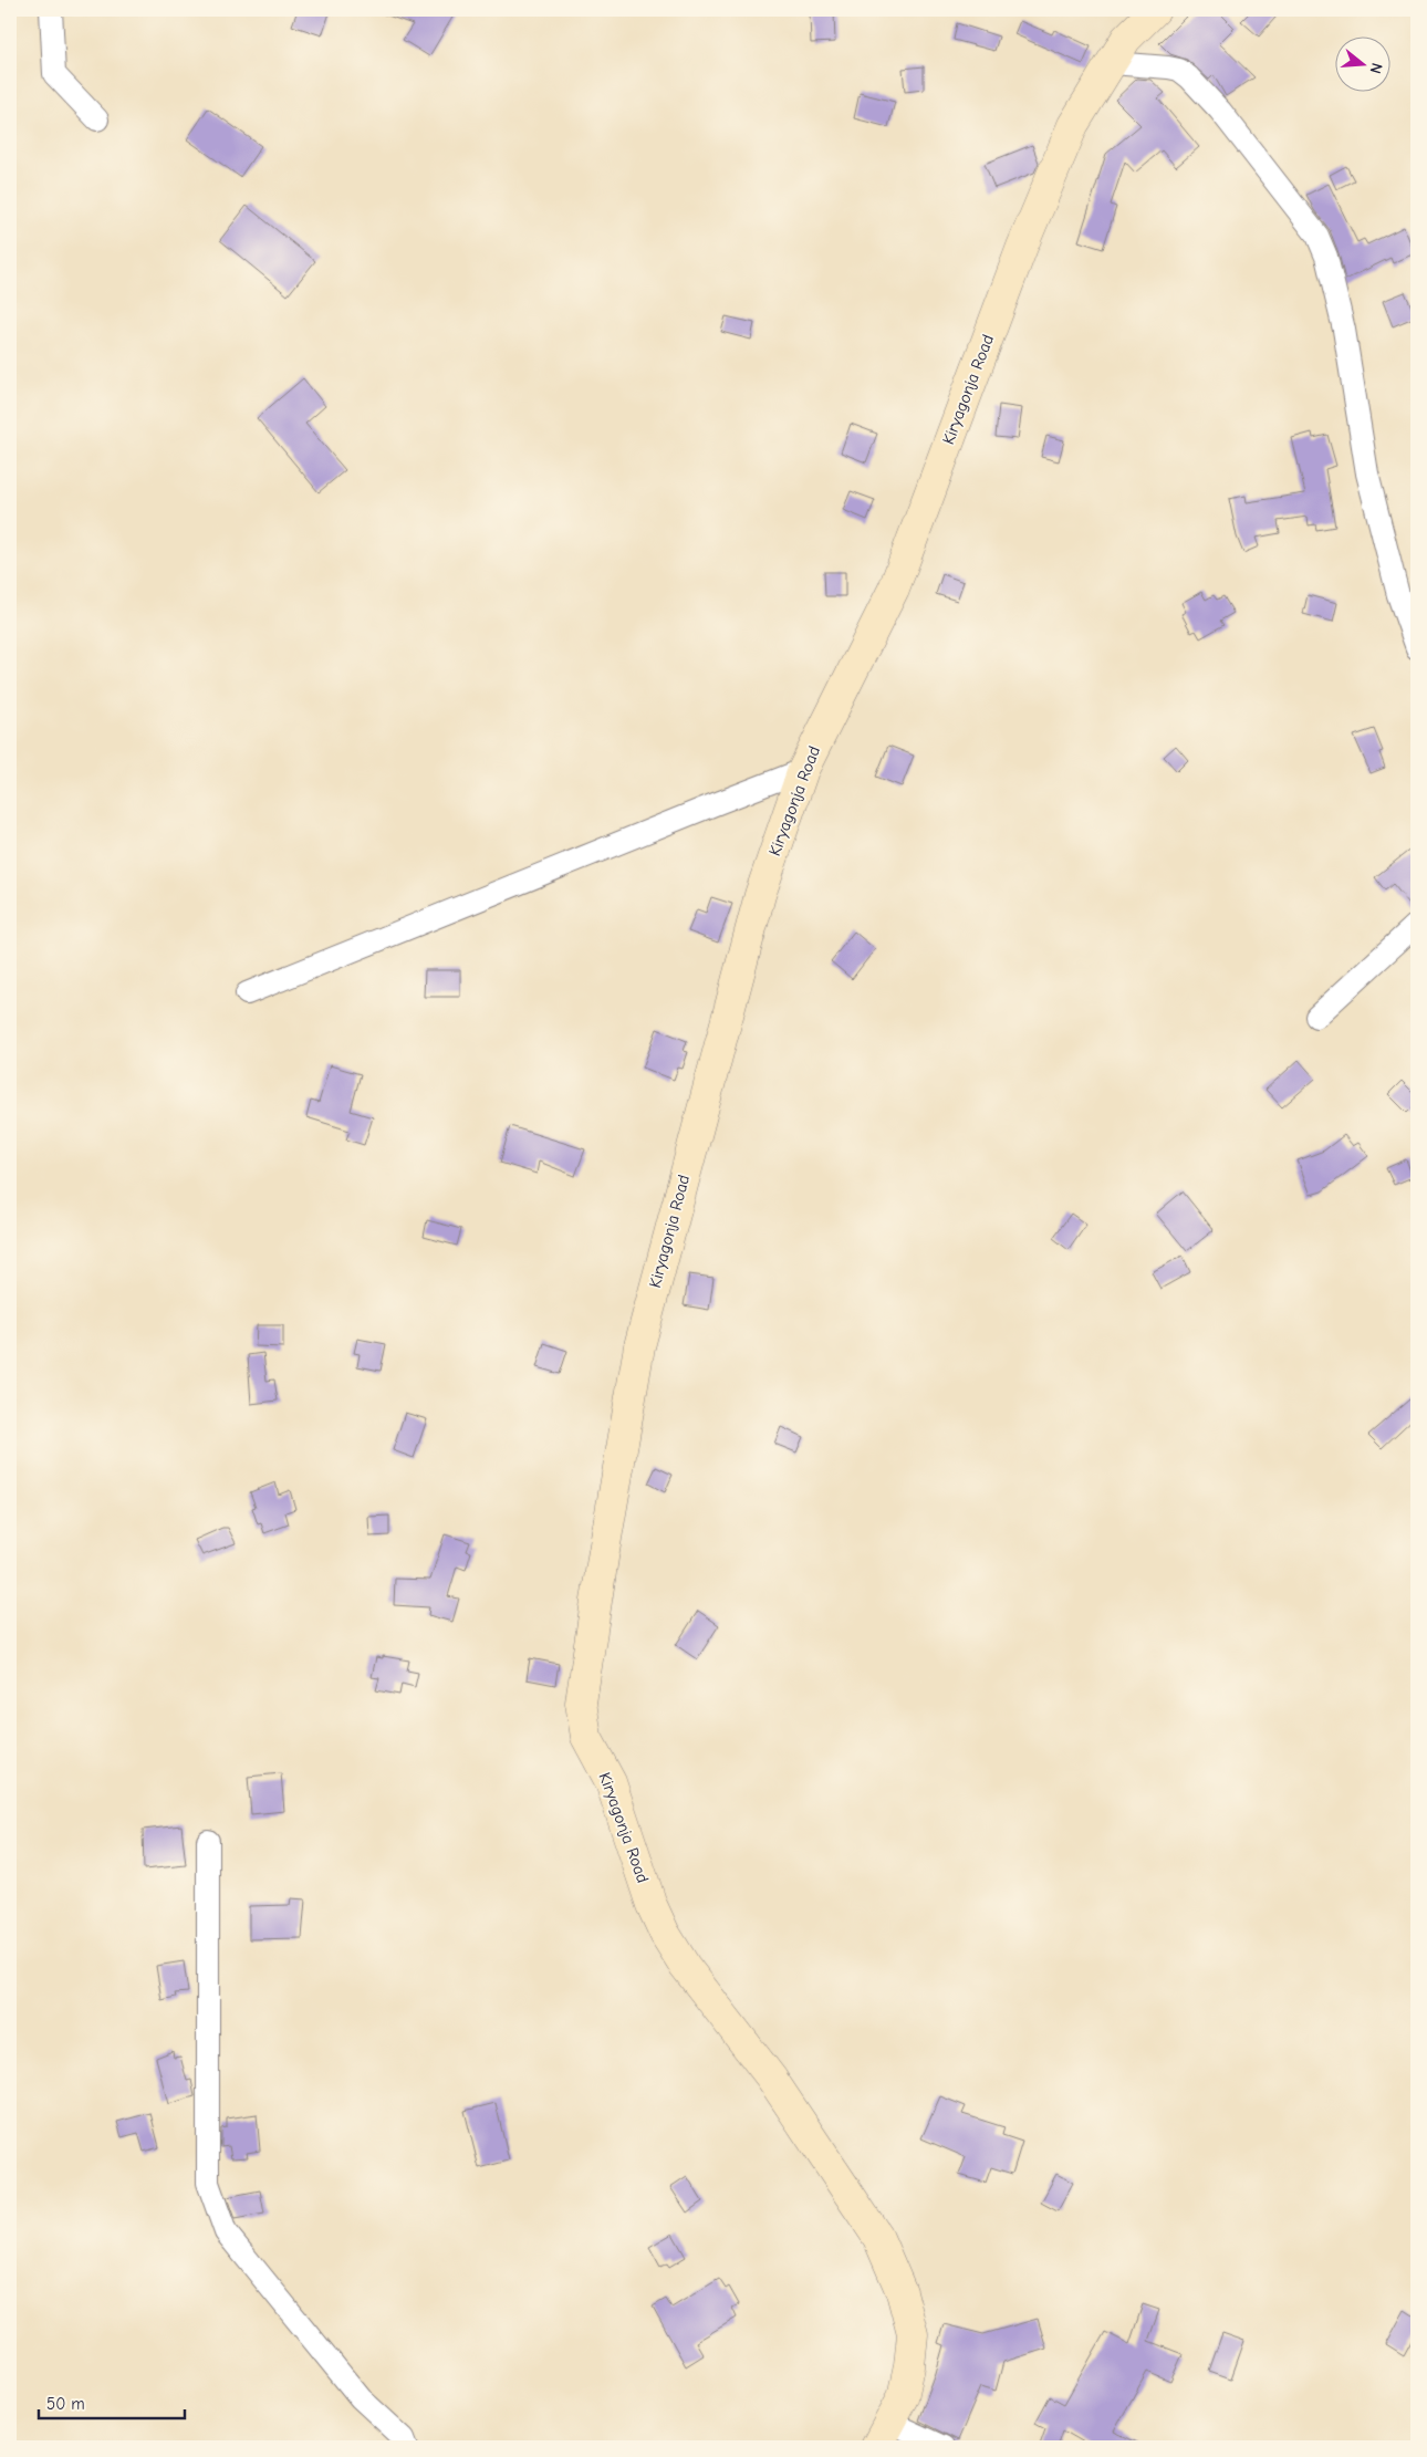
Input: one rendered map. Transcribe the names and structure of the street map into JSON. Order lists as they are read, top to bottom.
{
  "streets": {
    "street": ["Kiryagonja Road"]
  },
  "scale_bar": "50 m",
  "north": "right"
}
